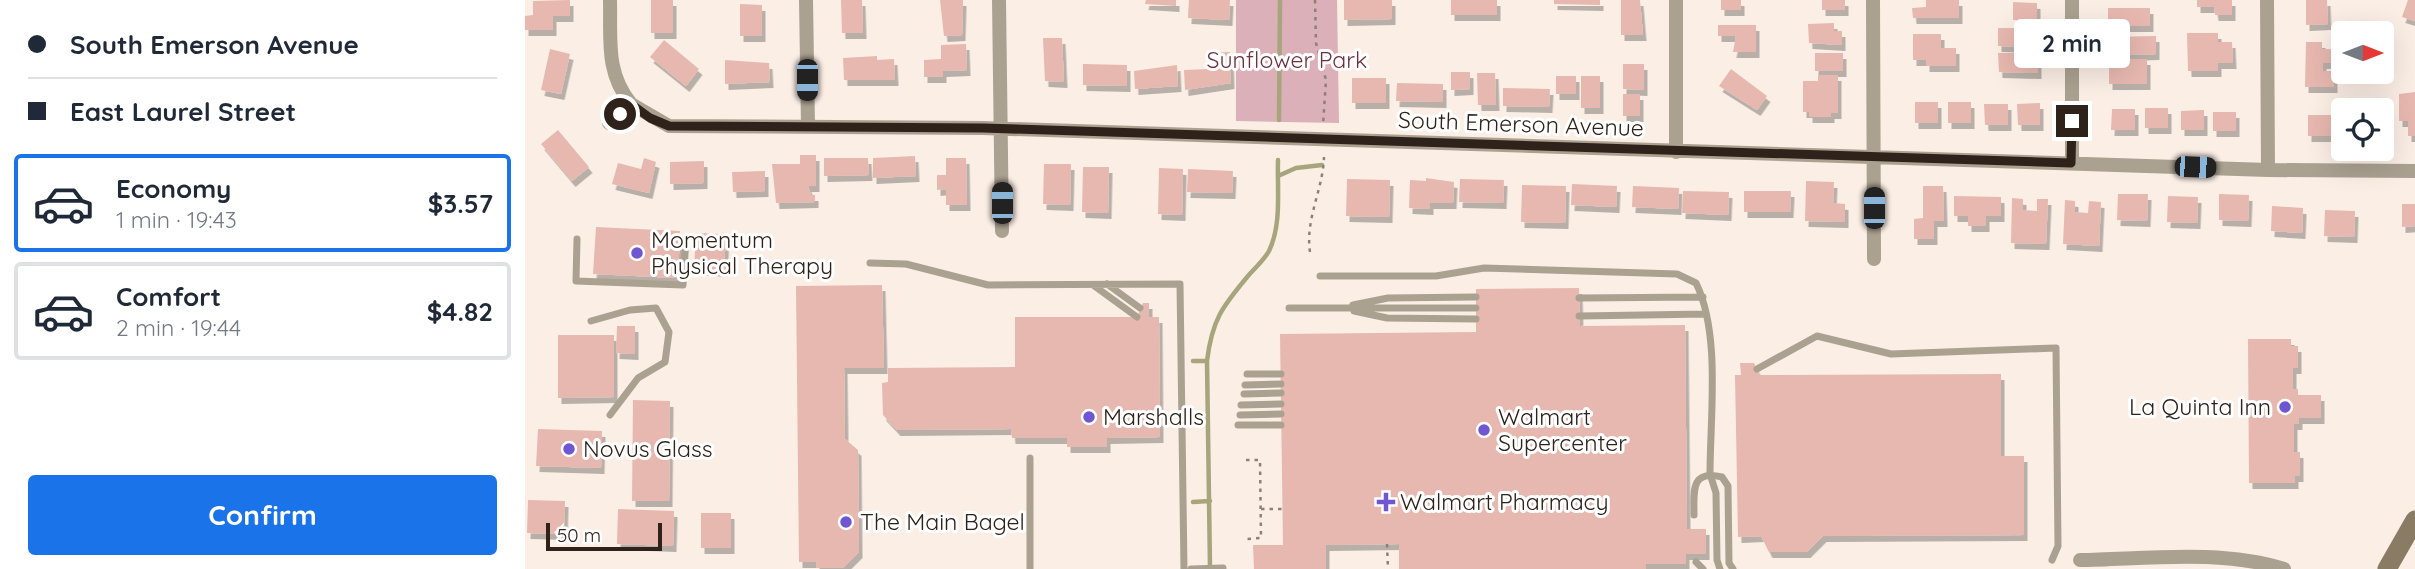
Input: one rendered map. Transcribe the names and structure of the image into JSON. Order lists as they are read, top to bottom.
{
  "streets": {
    "street": ["South Emerson Avenue"]
  },
  "parks": ["Sunflower Park"],
  "places": {
    "other": [
      "Momentum Physical Therapy",
      "La Quinta Inn",
      "Marshalls",
      "Walmart Supercenter",
      "Novus Glass",
      "The Main Bagel"
    ],
    "health": ["Walmart Pharmacy"]
  },
  "scale_bar": "50 m",
  "north": "right",
  "page": {
    "banner": ["South Emerson Avenue", "East Laurel Street"],
    "bubble": "2 min",
    "list": [
      {
        "name": "Economy",
        "note": "1 min · 19:43",
        "value": "$3.57"
      },
      {
        "name": "Comfort",
        "note": "2 min · 19:44",
        "value": "$4.82"
      }
    ],
    "buttons": "Confirm",
    "scale": "50 m"
  }
}
